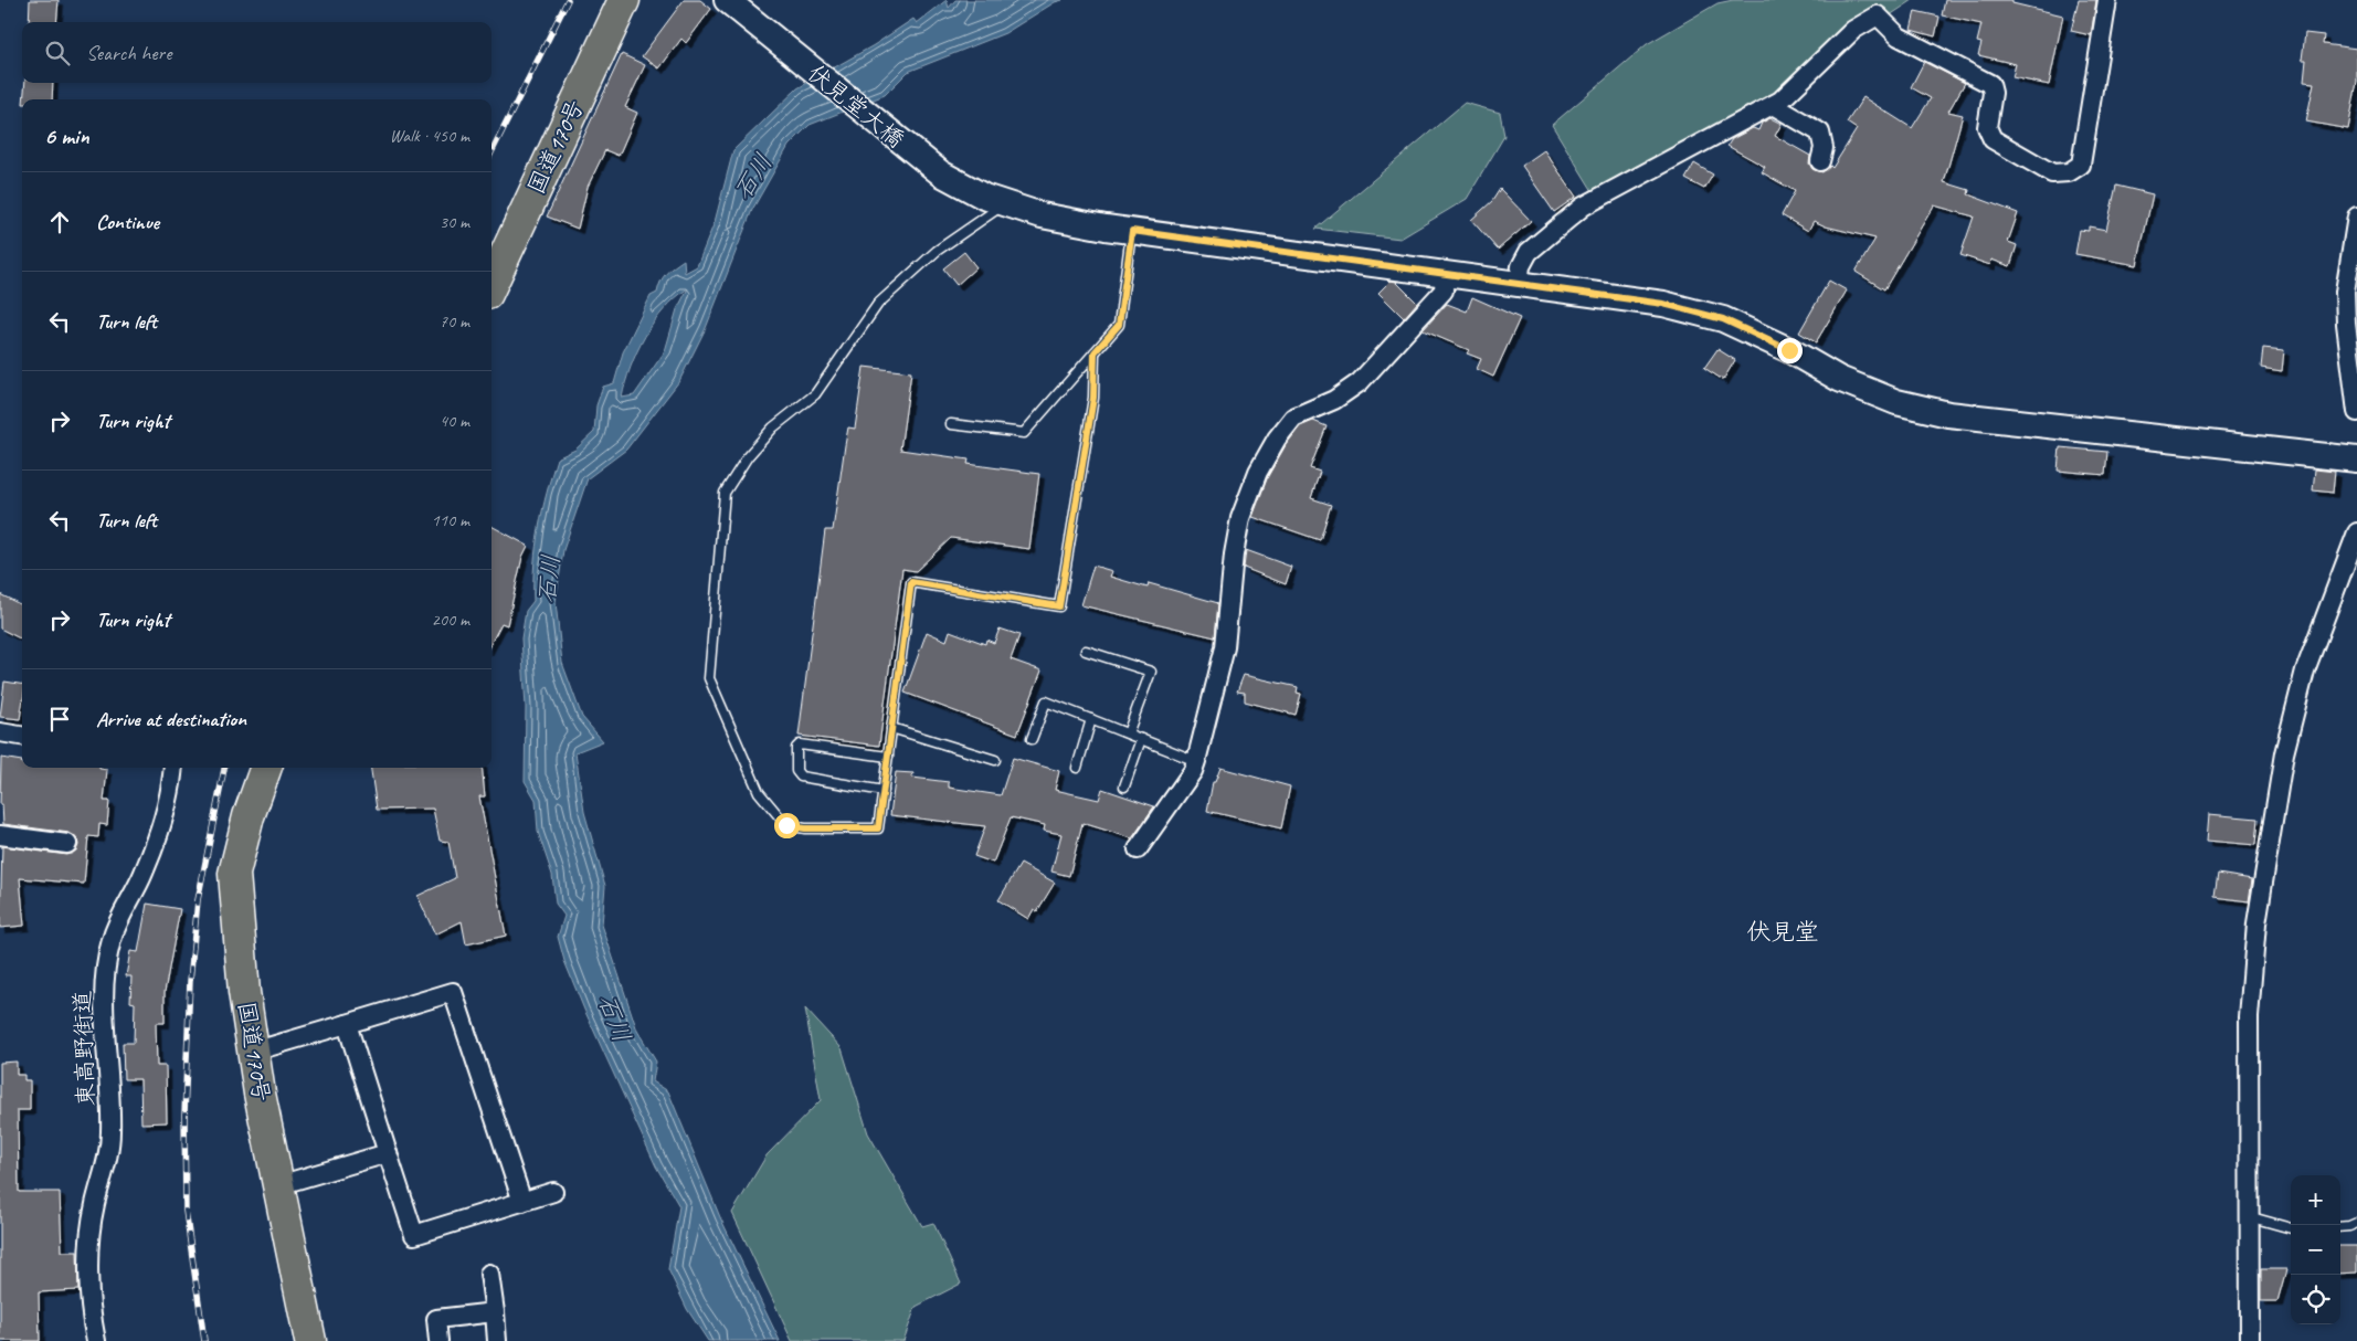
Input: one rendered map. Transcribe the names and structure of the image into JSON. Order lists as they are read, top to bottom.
{
  "streets": {
    "highway": ["国道170号"],
    "street": ["伏見堂大橋", "東高野街道"]
  },
  "districts": ["伏見堂"],
  "water": ["石川"],
  "page": {
    "search": "Search here",
    "heading": ["6 min", "Walk · 450 m"],
    "list": [
      ["Continue", "30 m"],
      ["Turn left", "70 m"],
      ["Turn right", "40 m"],
      ["Turn left", "110 m"],
      ["Turn right", "200 m"],
      "Arrive at destination"
    ],
    "map_buttons": ["+", "−"]
  }
}
